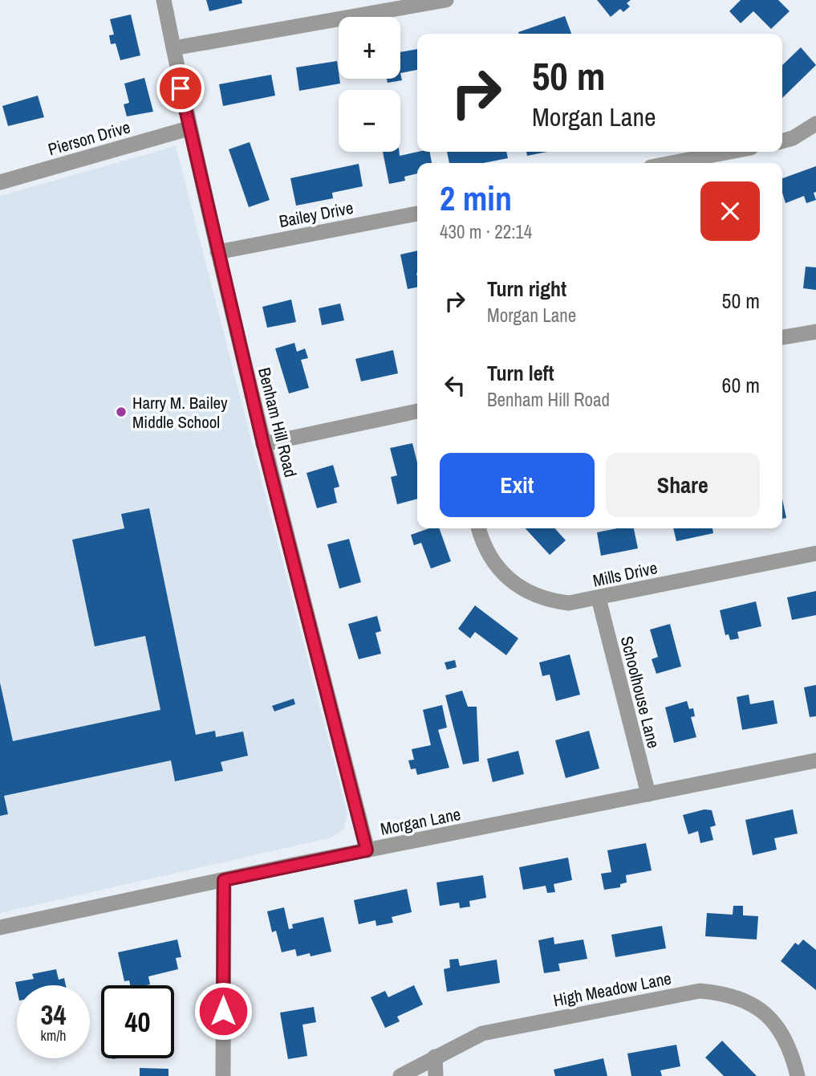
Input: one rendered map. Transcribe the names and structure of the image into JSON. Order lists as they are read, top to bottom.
{
  "streets": {
    "street": [
      "Pierson Drive",
      "Bailey Drive",
      "Benham Hill Road",
      "Mills Drive",
      "Schoolhouse Lane",
      "Morgan Lane",
      "High Meadow Lane"
    ]
  },
  "crossings": [
    ["Pierson Drive", "Benham Hill Road"],
    ["Bailey Drive", "Benham Hill Road"],
    ["Benham Hill Road", "Morgan Lane"],
    ["Mills Drive", "Schoolhouse Lane"],
    ["Schoolhouse Lane", "Morgan Lane"]
  ],
  "places": ["Harry M. Bailey Middle School"],
  "page": {
    "map_buttons": ["+", "−"],
    "turn": ["50 m", "Morgan Lane"],
    "heading": ["2 min", "430 m · 22:14"],
    "list": [
      {
        "name": "Turn right",
        "note": "Morgan Lane",
        "value": "50 m"
      },
      {
        "name": "Turn left",
        "note": "Benham Hill Road",
        "value": "60 m"
      }
    ],
    "buttons": ["Exit", "Share"],
    "speed": "34 km/h",
    "limit": "40"
  }
}
